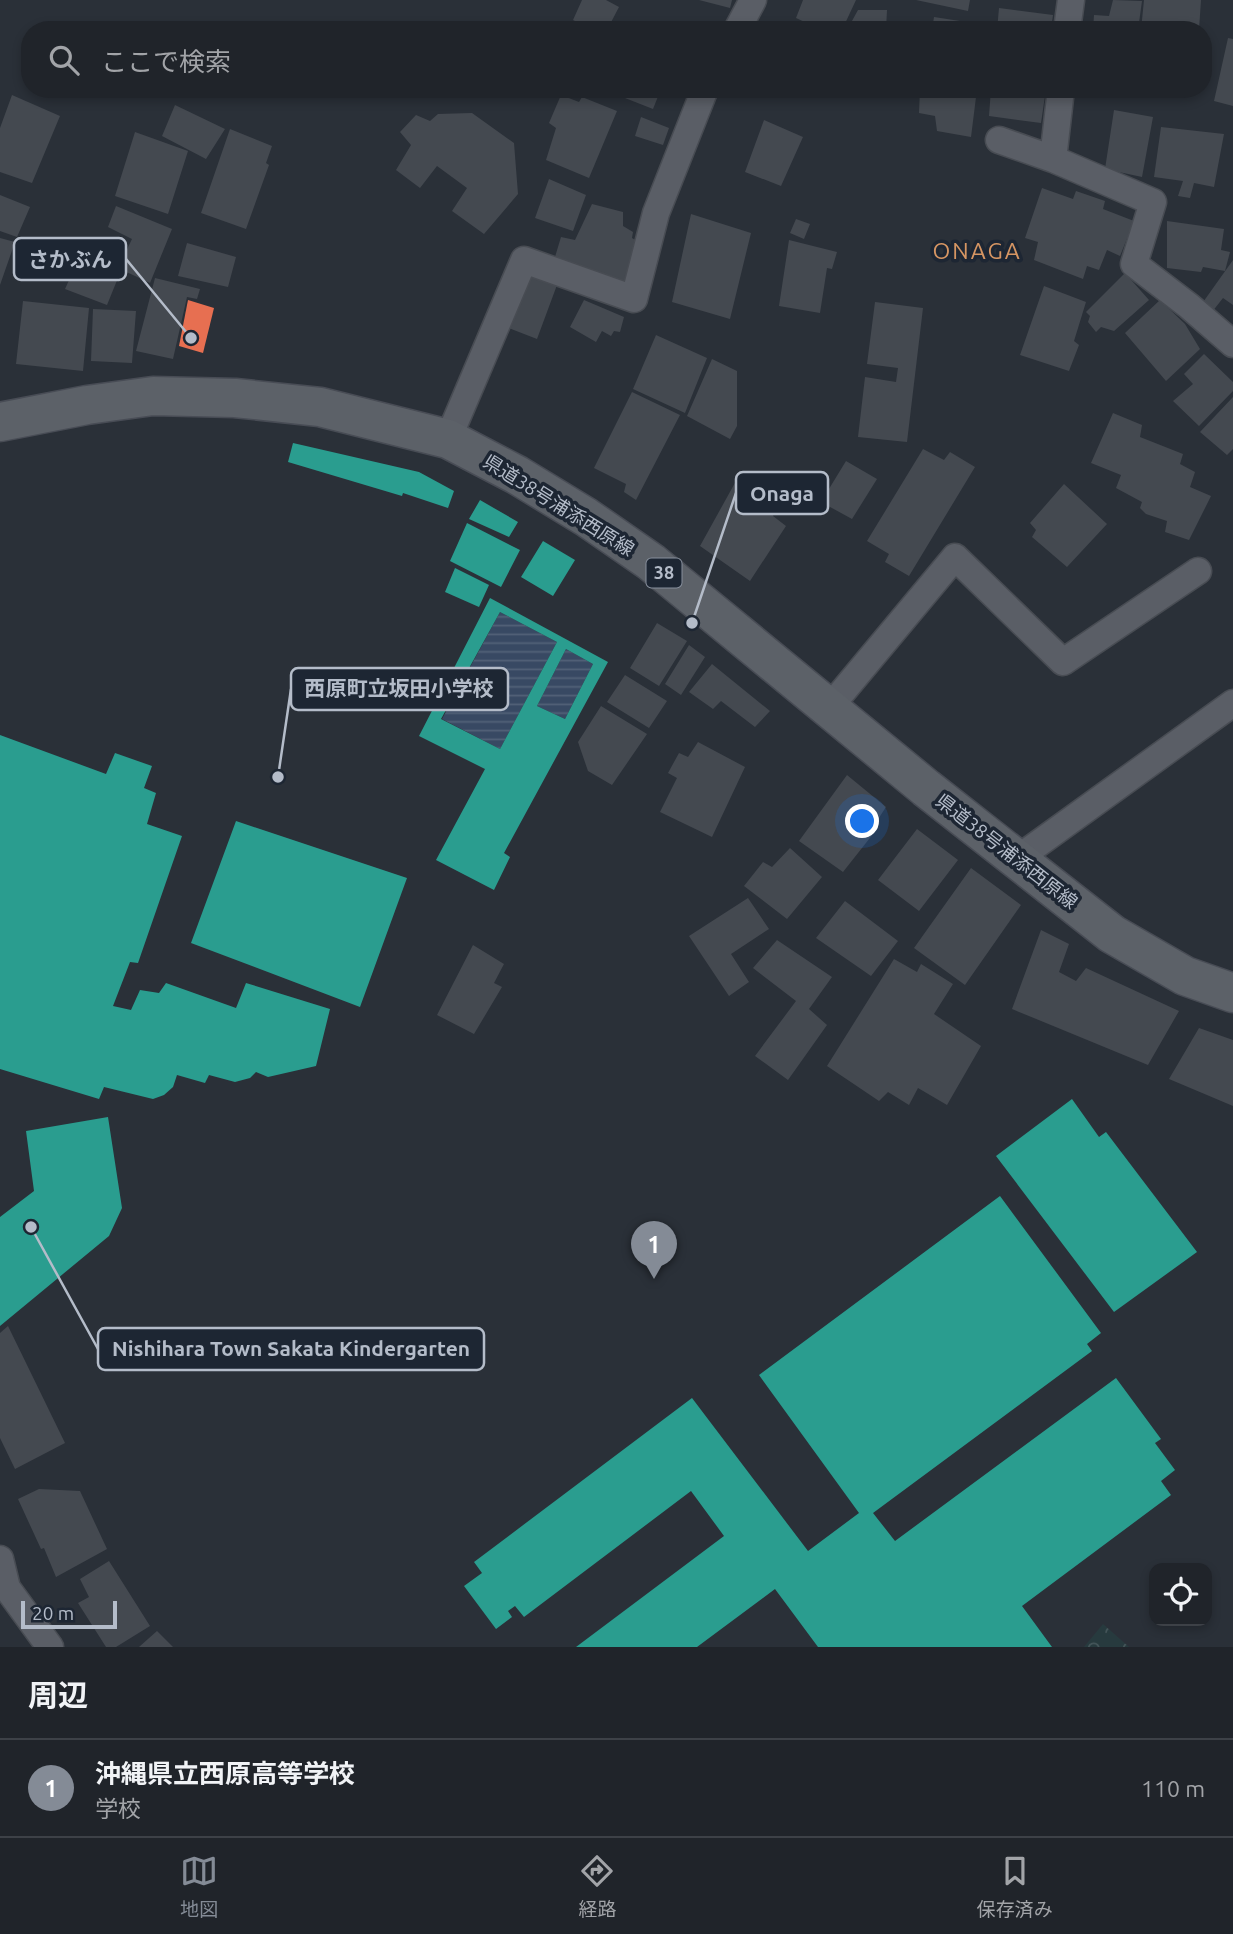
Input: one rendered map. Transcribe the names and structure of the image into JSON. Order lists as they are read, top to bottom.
{
  "streets": {
    "main road": ["県道38号浦添西原線", "38"]
  },
  "districts": ["ONAGA"],
  "places": [
    "さかぶん",
    "Onaga",
    "西原町立坂田小学校",
    "Nishihara Town Sakata Kindergarten"
  ],
  "scale_bar": "20 m",
  "page": {
    "search": "ここで検索",
    "pins": "1",
    "scale": "20 m",
    "heading": "周辺",
    "list": [
      {
        "mark": "1",
        "name": "沖縄県立西原高等学校",
        "note": "学校",
        "value": "110 m"
      }
    ],
    "nav": ["地図", "経路", "保存済み"]
  }
}
